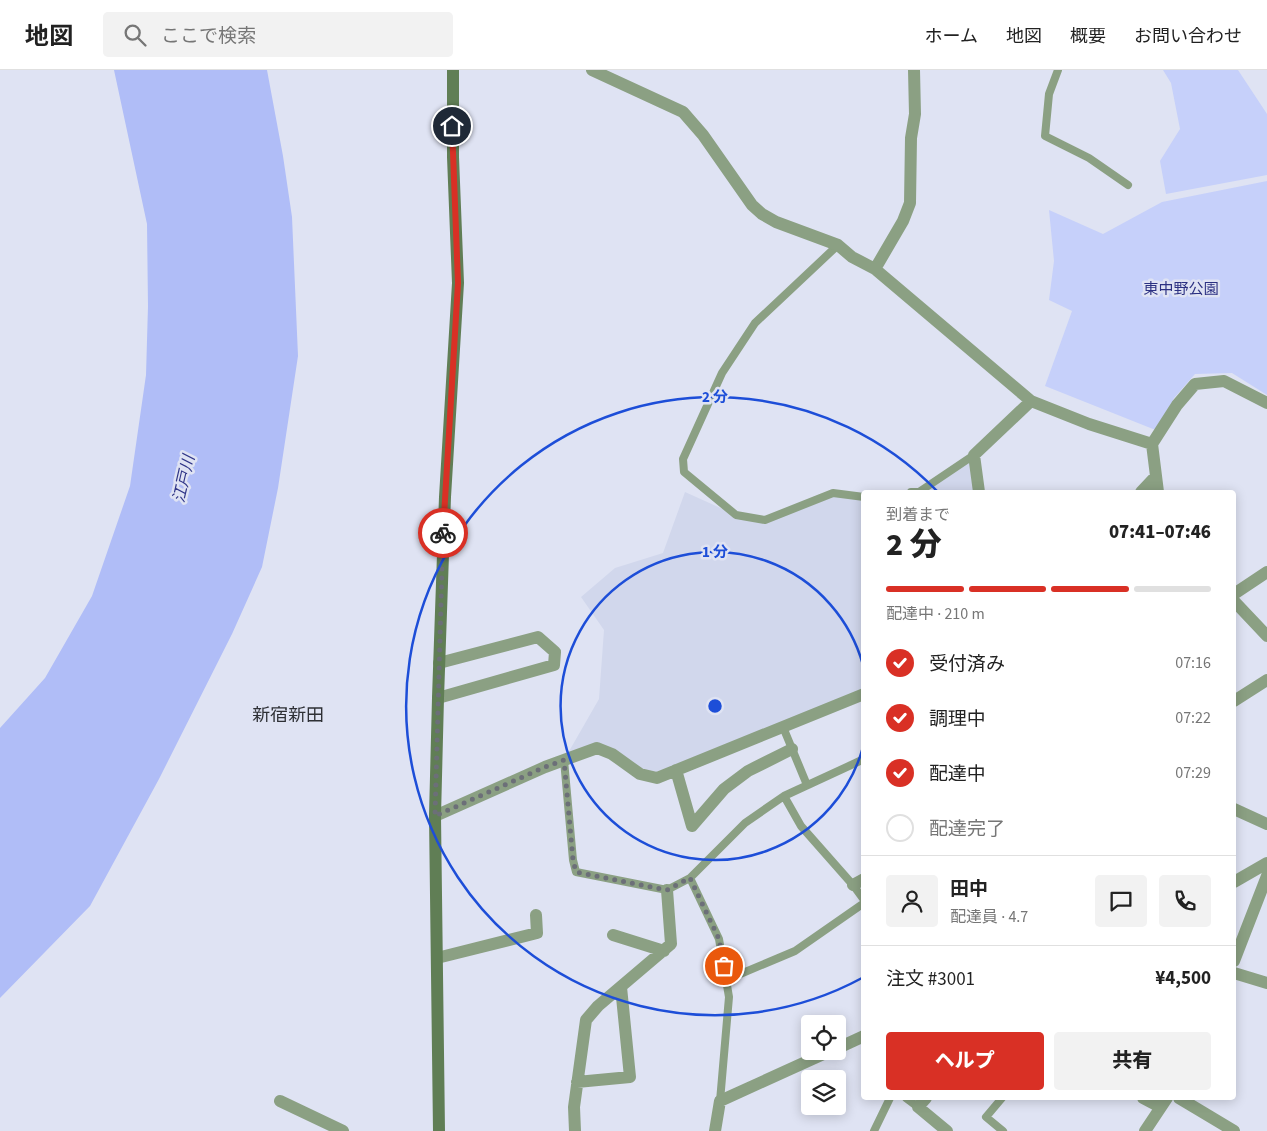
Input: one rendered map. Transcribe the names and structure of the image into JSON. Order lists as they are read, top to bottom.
{
  "districts": ["新宿新田"],
  "water": ["江戸川"],
  "parks": ["東中野公園"],
  "page": {
    "header": "地図",
    "search": "ここで検索",
    "nav": [
      "ホーム",
      "地図",
      "概要",
      "お問い合わせ"
    ],
    "heading": ["2 分", "到着まで", "07:41–07:46"],
    "panel": [
      "田中",
      "配達員 · 4.7",
      "注文 #3001",
      "¥4,500"
    ],
    "bar": "配達中 · 210 m",
    "list": [
      ["受付済み", "07:16"],
      ["調理中", "07:22"],
      ["配達中", "07:29"],
      "配達完了"
    ],
    "buttons": ["ヘルプ", "共有"]
  },
  "rings": ["2 分", "1 分"]
}
